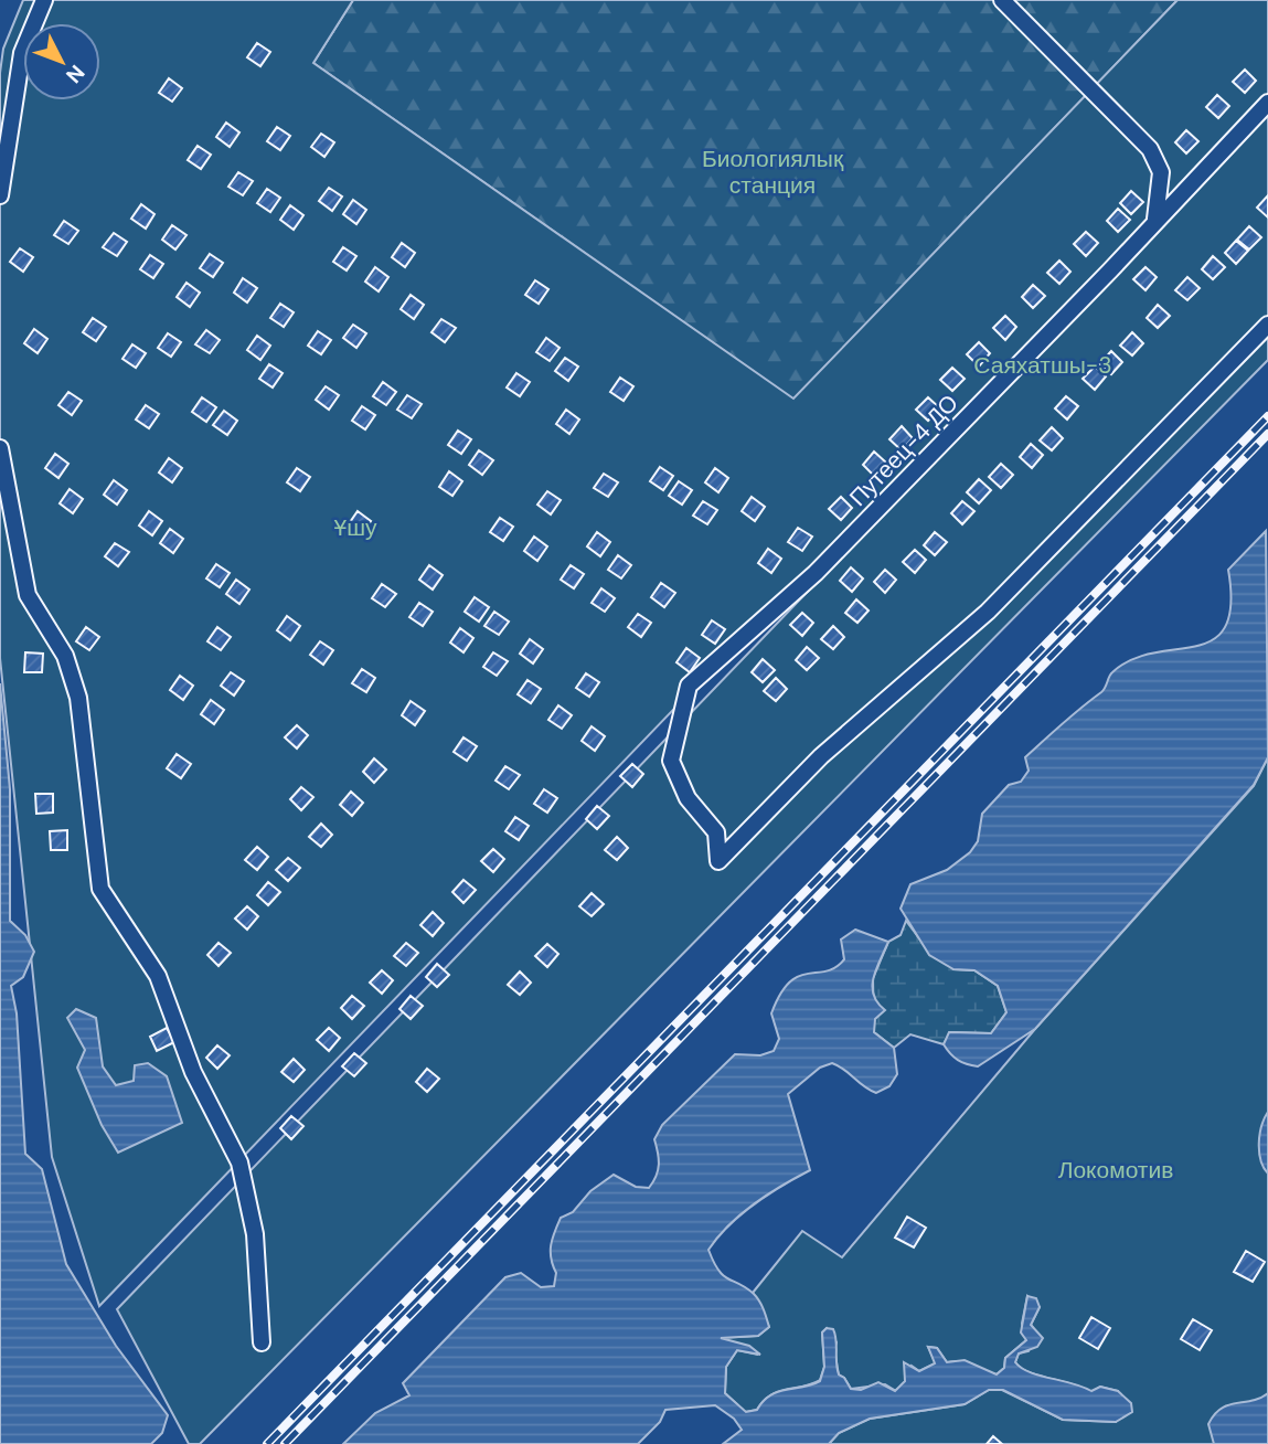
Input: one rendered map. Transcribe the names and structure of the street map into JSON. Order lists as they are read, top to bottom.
{
  "streets": {
    "street": ["Путеец-4 ДО"]
  },
  "parks": [
    "Биологиялық станция",
    "Саяхатшы-3",
    "Ұшу",
    "Локомотив"
  ],
  "north": "bottom right"
}
